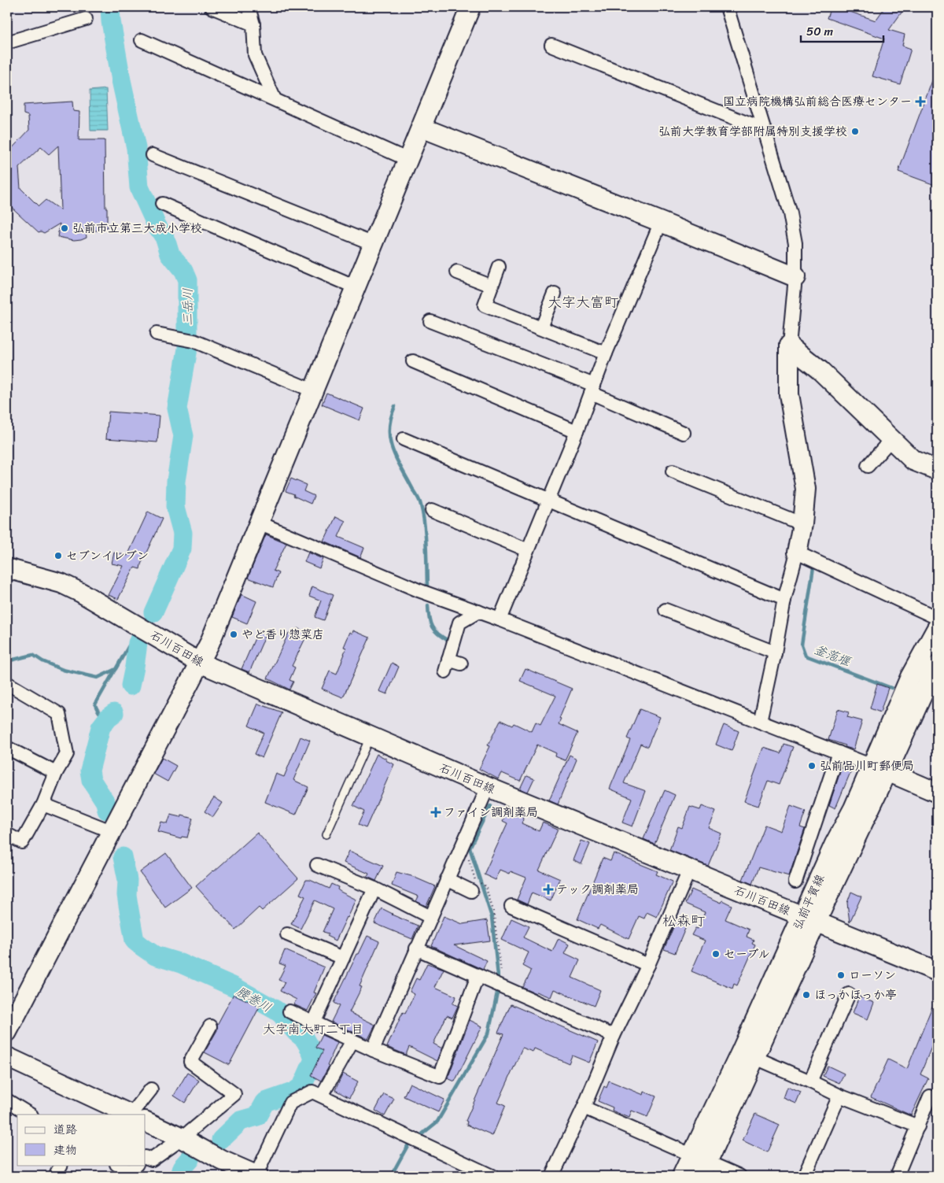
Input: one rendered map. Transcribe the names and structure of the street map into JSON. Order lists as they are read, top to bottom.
{
  "streets": {
    "street": ["石川百田線", "弘前平賀線"]
  },
  "crossings": [
    ["石川百田線", "弘前平賀線"]
  ],
  "districts": ["大字大富町", "松森町", "大字南大町二丁目"],
  "water": ["三岳川", "釜萢堰", "腰巻川"],
  "places": {
    "health": ["国立病院機構弘前総合医療センター", "ファイン調剤薬局", "テック調剤薬局"],
    "other": [
      "弘前大学教育学部附属特別支援学校",
      "弘前市立第三大成小学校",
      "セブンイレブン",
      "やど香り惣菜店",
      "弘前品川町郵便局",
      "セーブル",
      "ローソン",
      "ほっかほっか亭"
    ]
  },
  "legend": ["道路", "建物"],
  "scale_bar": "50 m"
}
